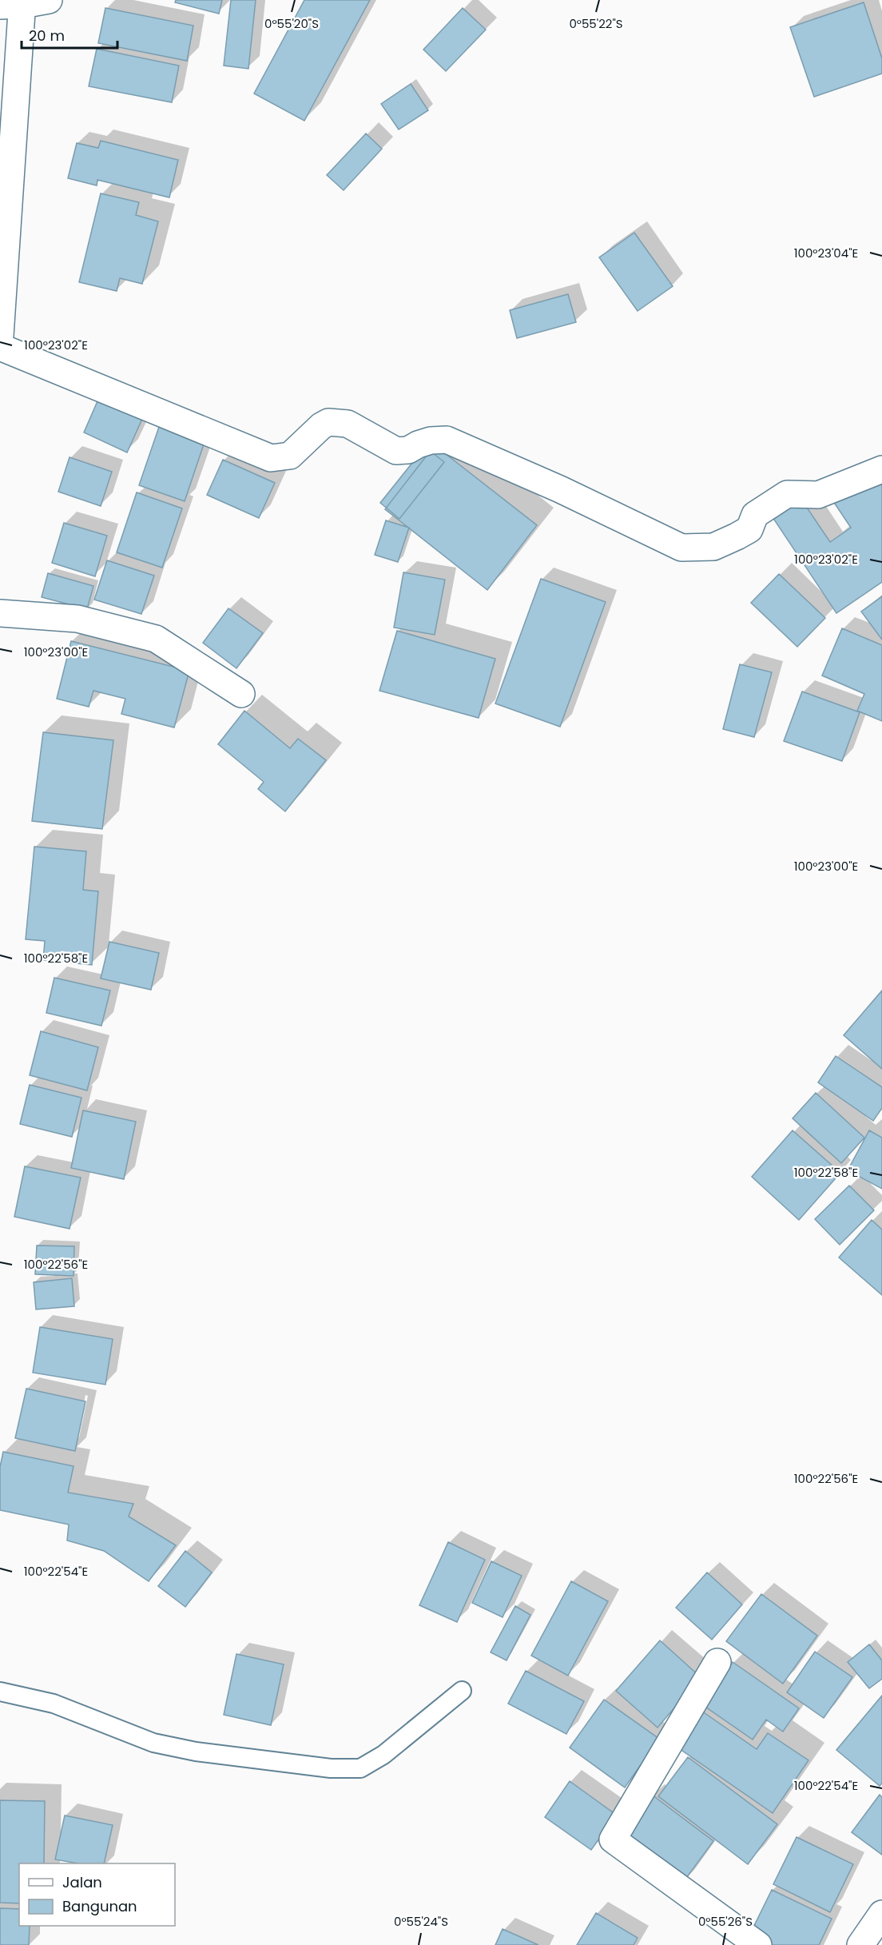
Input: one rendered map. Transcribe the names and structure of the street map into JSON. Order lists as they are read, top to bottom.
{
  "legend": ["Jalan", "Bangunan"],
  "scale_bar": "20 m",
  "coordinates": [
    "0°55'20\"S",
    "0°55'22\"S",
    "100°23'04\"E",
    "100°23'02\"E",
    "100°23'00\"E",
    "100°22'58\"E",
    "100°22'56\"E",
    "100°22'54\"E",
    "0°55'24\"S",
    "0°55'26\"S"
  ]
}
